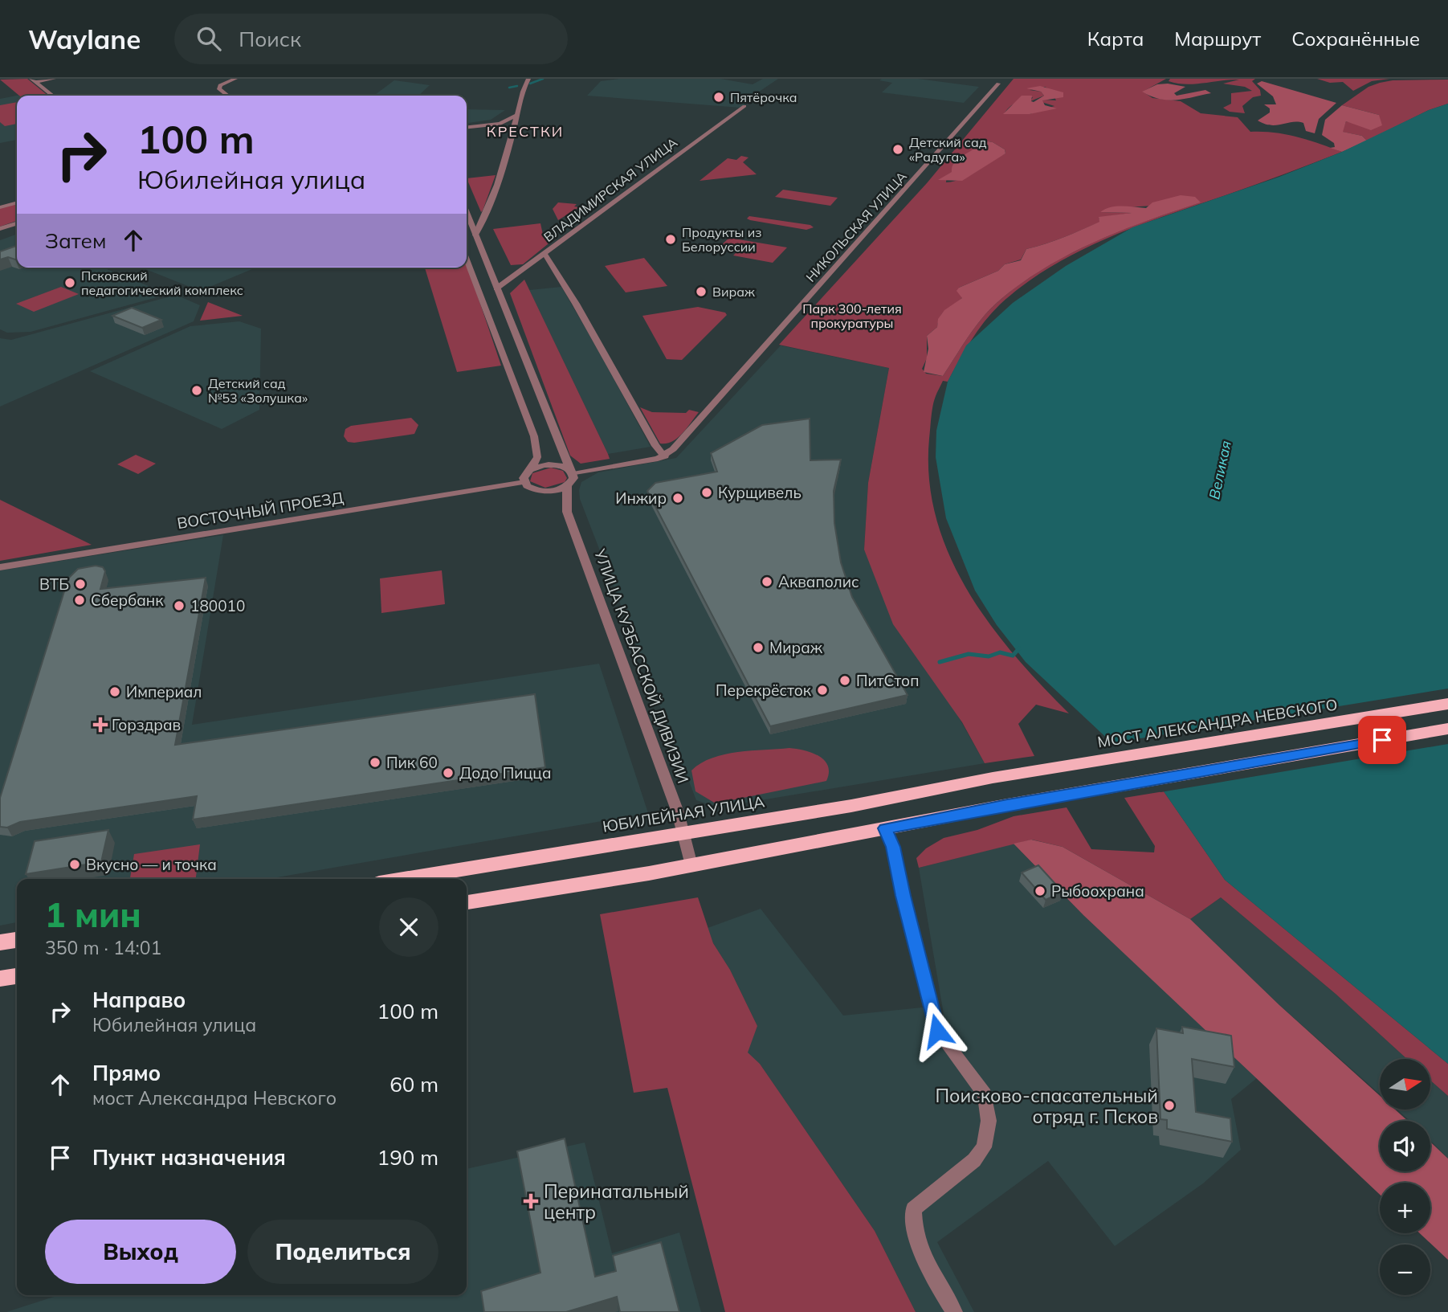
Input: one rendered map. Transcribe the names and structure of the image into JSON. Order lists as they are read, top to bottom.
{
  "streets": {
    "highway": ["МОСТ АЛЕКСАНДРА НЕВСКОГО", "ЮБИЛЕЙНАЯ УЛИЦА"],
    "street": [
      "ВЛАДИМИРСКАЯ УЛИЦА",
      "НИКОЛЬСКАЯ УЛИЦА",
      "ВОСТОЧНЫЙ ПРОЕЗД",
      "УЛИЦА КУЗБАССКОЙ ДИВИЗИИ"
    ]
  },
  "crossings": [
    ["ВЛАДИМИРСКАЯ УЛИЦА", "НИКОЛЬСКАЯ УЛИЦА"],
    ["ВОСТОЧНЫЙ ПРОЕЗД", "УЛИЦА КУЗБАССКОЙ ДИВИЗИИ"],
    ["УЛИЦА КУЗБАССКОЙ ДИВИЗИИ", "ЮБИЛЕЙНАЯ УЛИЦА"],
    ["МОСТ АЛЕКСАНДРА НЕВСКОГО", "ЮБИЛЕЙНАЯ УЛИЦА"]
  ],
  "districts": ["КРЕСТКИ"],
  "water": ["Великая"],
  "parks": ["Парк 300-летия прокуратуры"],
  "places": {
    "other": [
      "Пятёрочка",
      "Детский сад «Радуга»",
      "Продукты из Белоруссии",
      "Псковский педагогический комплекс",
      "Вираж",
      "Детский сад №53 «Золушка»",
      "Курщивель",
      "Инжир",
      "Акваполис",
      "ВТБ",
      "Сбербанк",
      "180010",
      "Мираж",
      "ПитСтоп",
      "Перекрёсток",
      "Империал",
      "Пик 60",
      "Додо Пицца",
      "Вкусно — и точка",
      "Рыбоохрана",
      "Поисково-спасательный отряд г. Псков"
    ],
    "health": ["Горздрав", "Перинатальный центр"]
  },
  "north": "right",
  "page": {
    "header": "Waylane",
    "search": "Поиск",
    "nav": ["Карта", "Маршрут", "Сохранённые"],
    "turn": ["100 m", "Юбилейная улица"],
    "then": "Затем",
    "heading": ["1 мин", "350 m · 14:01"],
    "list": [
      {
        "name": "Направо",
        "note": "Юбилейная улица",
        "value": "100 m"
      },
      {
        "name": "Прямо",
        "note": "мост Александра Невского",
        "value": "60 m"
      },
      {
        "name": "Пункт назначения",
        "value": "190 m"
      }
    ],
    "map_buttons": ["+", "−"],
    "buttons": ["Выход", "Поделиться"]
  }
}
